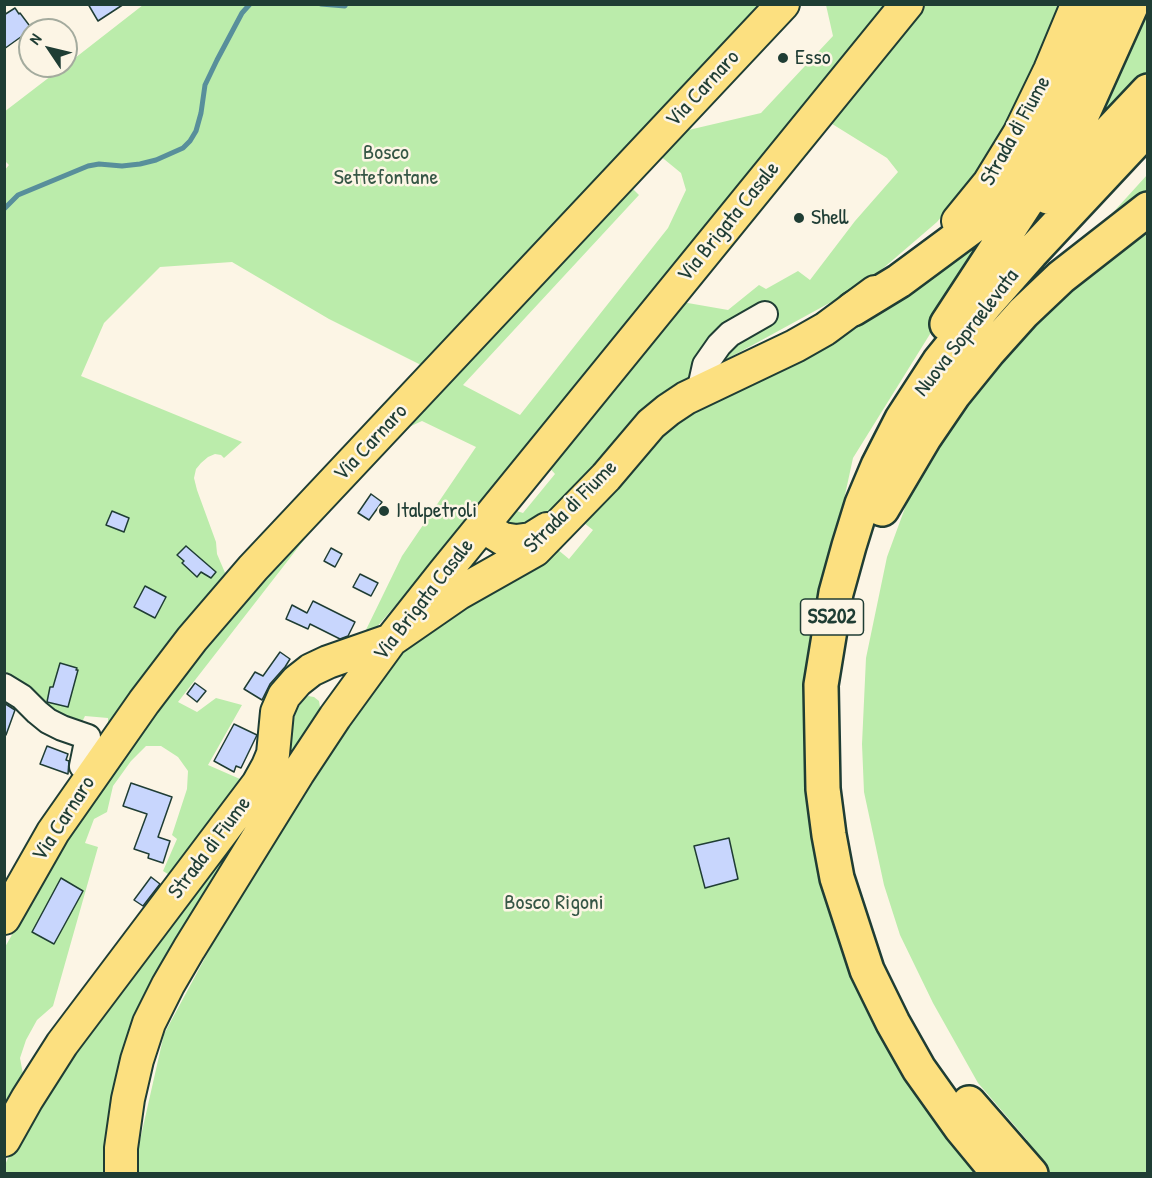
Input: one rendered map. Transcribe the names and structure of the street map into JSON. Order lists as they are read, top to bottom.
{
  "streets": {
    "highway": ["Nuova Sopraelevata", "SS202"],
    "main road": ["Via Carnaro", "Strada di Fiume", "Via Brigata Casale"]
  },
  "crossings": [
    ["Strada di Fiume", "Via Brigata Casale"]
  ],
  "parks": ["Bosco Settefontane", "Bosco Rigoni"],
  "places": ["Esso", "Shell", "Italpetroli"],
  "north": "top left"
}
